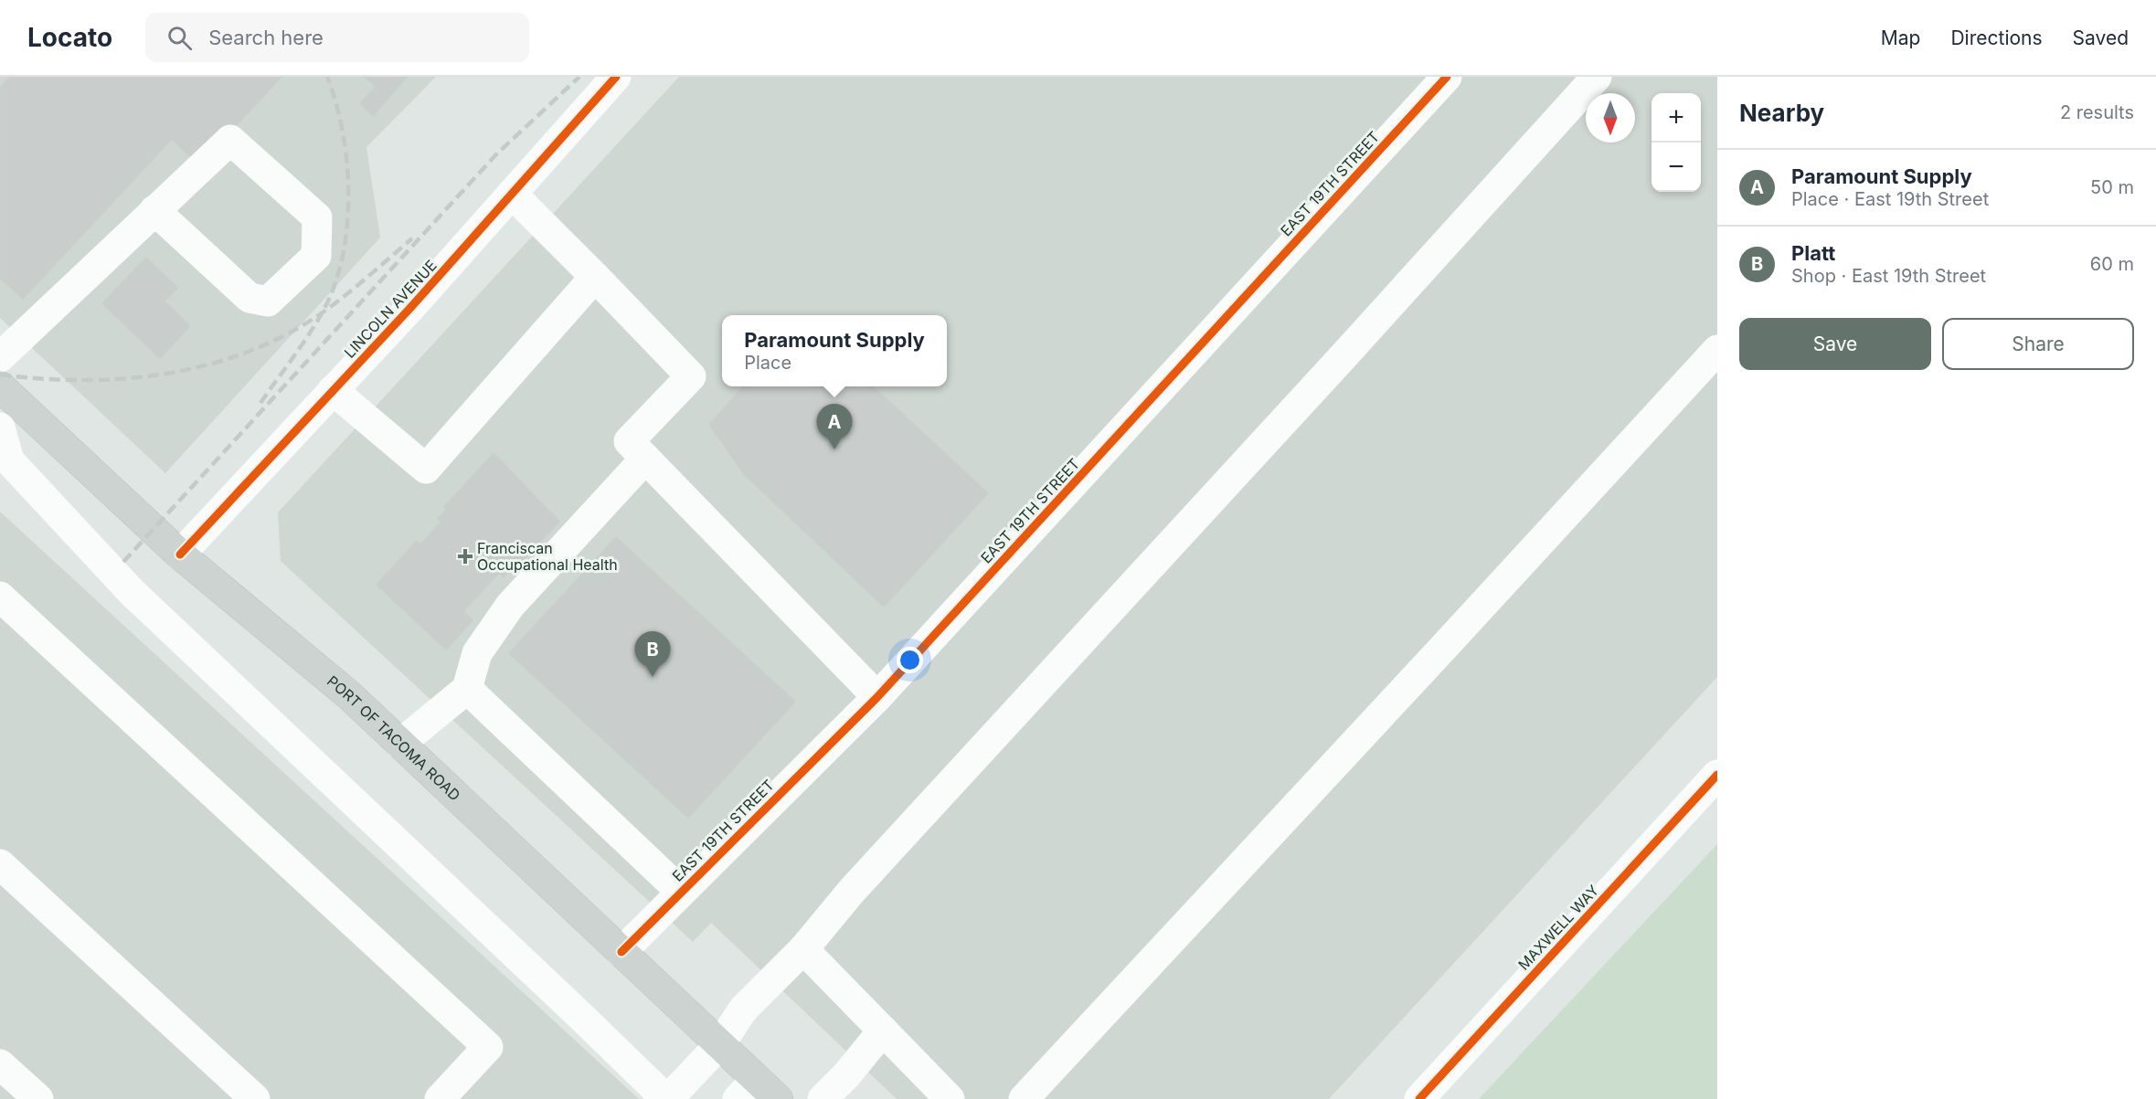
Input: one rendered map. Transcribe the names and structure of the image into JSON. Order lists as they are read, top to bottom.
{
  "streets": {
    "main road": ["PORT OF TACOMA ROAD"],
    "street": ["EAST 19TH STREET", "LINCOLN AVENUE", "MAXWELL WAY"]
  },
  "crossings": [
    ["EAST 19TH STREET", "PORT OF TACOMA ROAD"],
    ["LINCOLN AVENUE", "PORT OF TACOMA ROAD"]
  ],
  "places": {
    "health": ["Franciscan Occupational Health"]
  },
  "north": "bottom",
  "page": {
    "header": "Locato",
    "search": "Search here",
    "nav": ["Map", "Directions", "Saved"],
    "heading": ["Nearby", "2 results"],
    "map_buttons": ["+", "−"],
    "list": [
      {
        "mark": "A",
        "name": "Paramount Supply",
        "note": "Place · East 19th Street",
        "value": "50 m"
      },
      {
        "mark": "B",
        "name": "Platt",
        "note": "Shop · East 19th Street",
        "value": "60 m"
      }
    ],
    "buttons": ["Save", "Share"],
    "popup": ["Paramount Supply", "Place"],
    "pins": ["A", "B"]
  }
}
